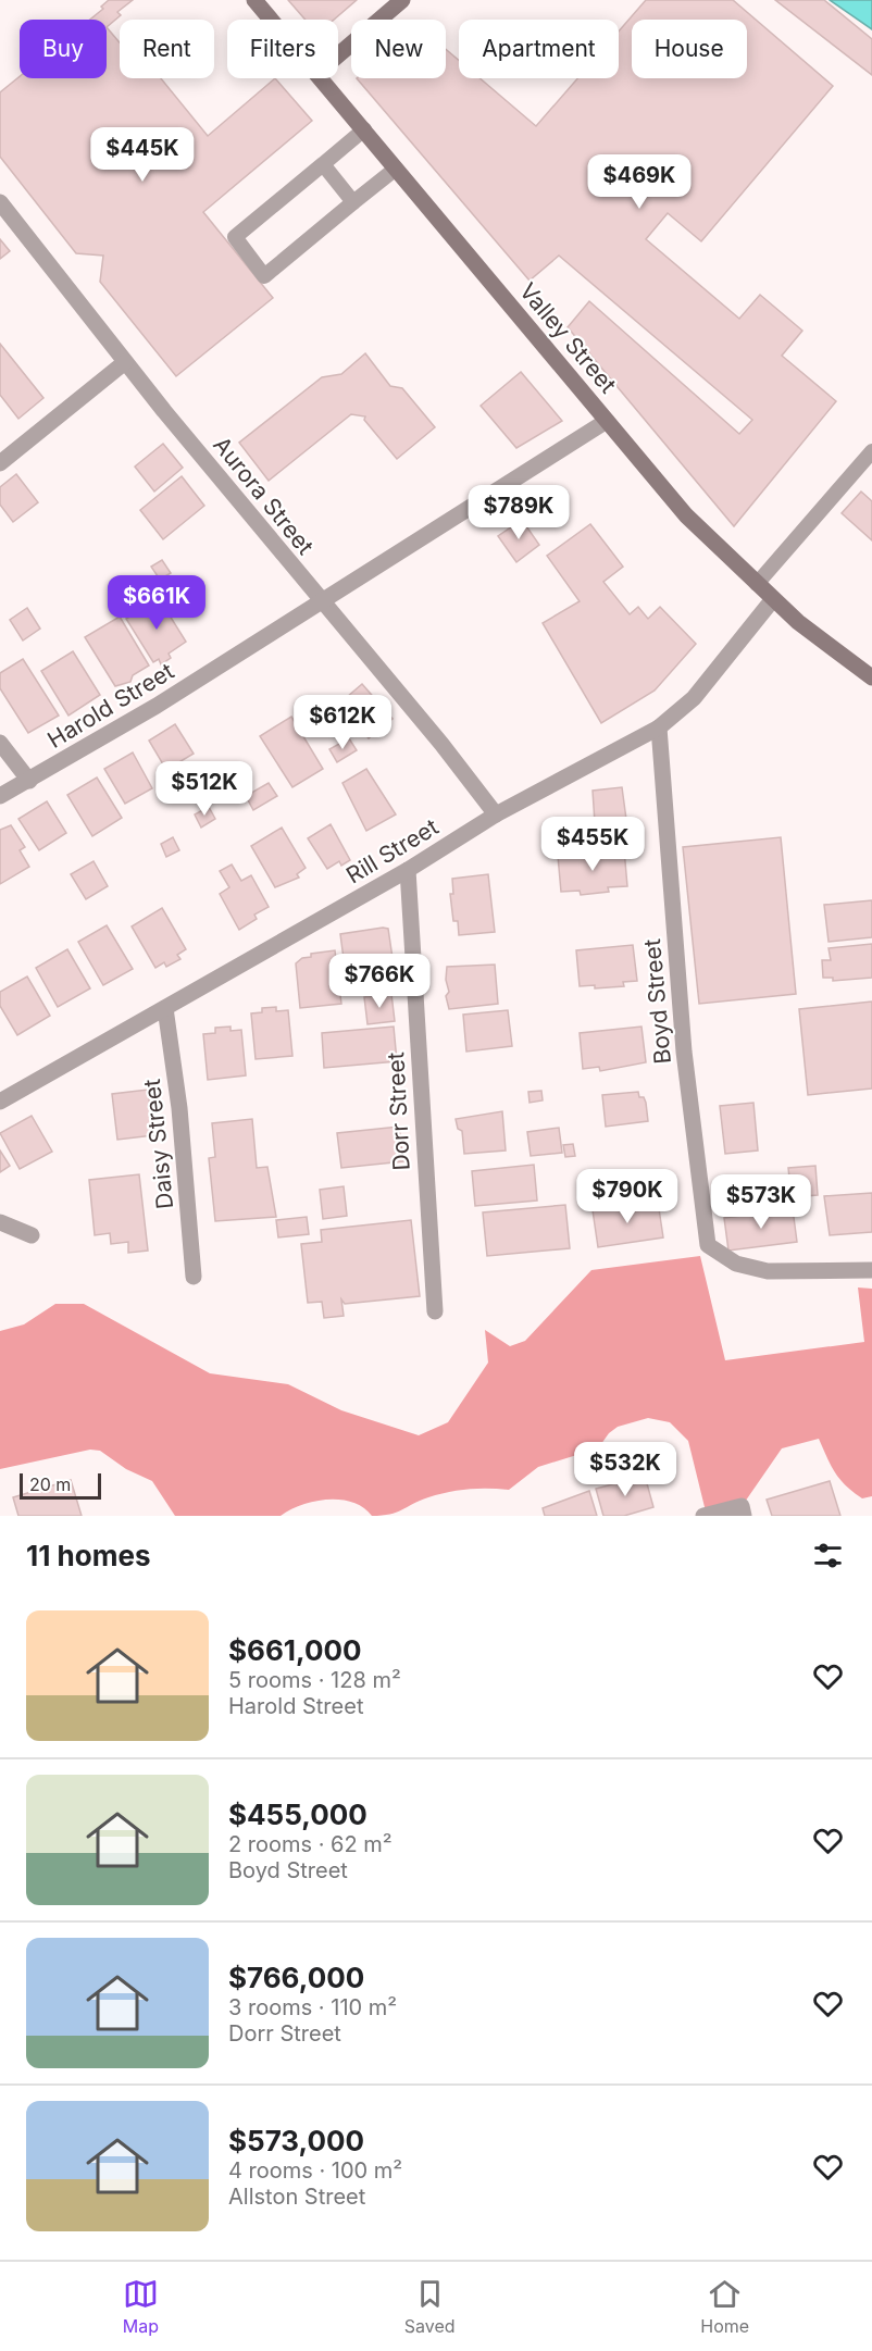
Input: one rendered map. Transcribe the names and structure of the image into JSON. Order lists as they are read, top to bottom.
{
  "streets": {
    "main road": ["Valley Street"],
    "street": [
      "Aurora Street",
      "Harold Street",
      "Rill Street",
      "Boyd Street",
      "Dorr Street",
      "Daisy Street"
    ]
  },
  "crossings": [
    ["Valley Street", "Harold Street"],
    ["Valley Street", "Rill Street"],
    ["Aurora Street", "Harold Street"],
    ["Aurora Street", "Rill Street"],
    ["Rill Street", "Boyd Street"],
    ["Rill Street", "Dorr Street"],
    ["Rill Street", "Daisy Street"]
  ],
  "scale_bar": "20 m",
  "page": {
    "chip": [
      "Buy",
      "Rent",
      "Filters",
      "New",
      "Apartment",
      "House"
    ],
    "price": [
      "$445K",
      "$469K",
      "$789K",
      "$661K",
      "$612K",
      "$512K",
      "$455K",
      "$766K",
      "$790K",
      "$573K",
      "$532K"
    ],
    "scale": "20 m",
    "heading": "11 homes",
    "list": [
      {
        "name": "$661,000",
        "note": "5 rooms · 128 m² · Harold Street"
      },
      {
        "name": "$455,000",
        "note": "2 rooms · 62 m² · Boyd Street"
      },
      {
        "name": "$766,000",
        "note": "3 rooms · 110 m² · Dorr Street"
      },
      {
        "name": "$573,000",
        "note": "4 rooms · 100 m² · Allston Street"
      }
    ],
    "tabs": ["Map", "Saved", "Home"]
  }
}
